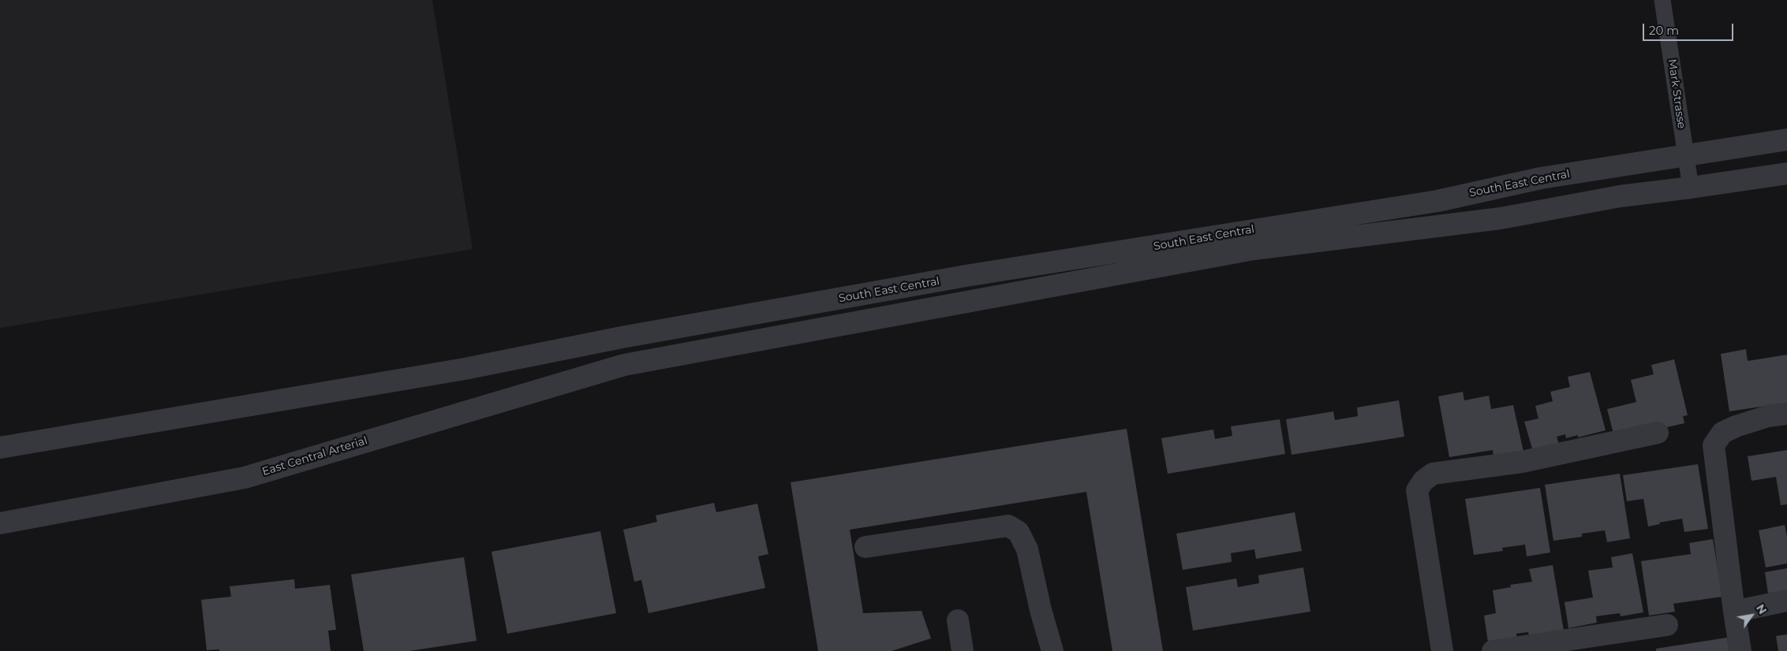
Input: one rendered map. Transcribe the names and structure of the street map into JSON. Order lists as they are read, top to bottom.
{
  "streets": {
    "street": ["South East Central", "East Central Arterial"],
    "lane": ["Mark Strasse"]
  },
  "crossings": [
    ["Mark Strasse", "South East Central"],
    ["South East Central", "East Central Arterial"]
  ],
  "scale_bar": "20 m",
  "north": "top right"
}
